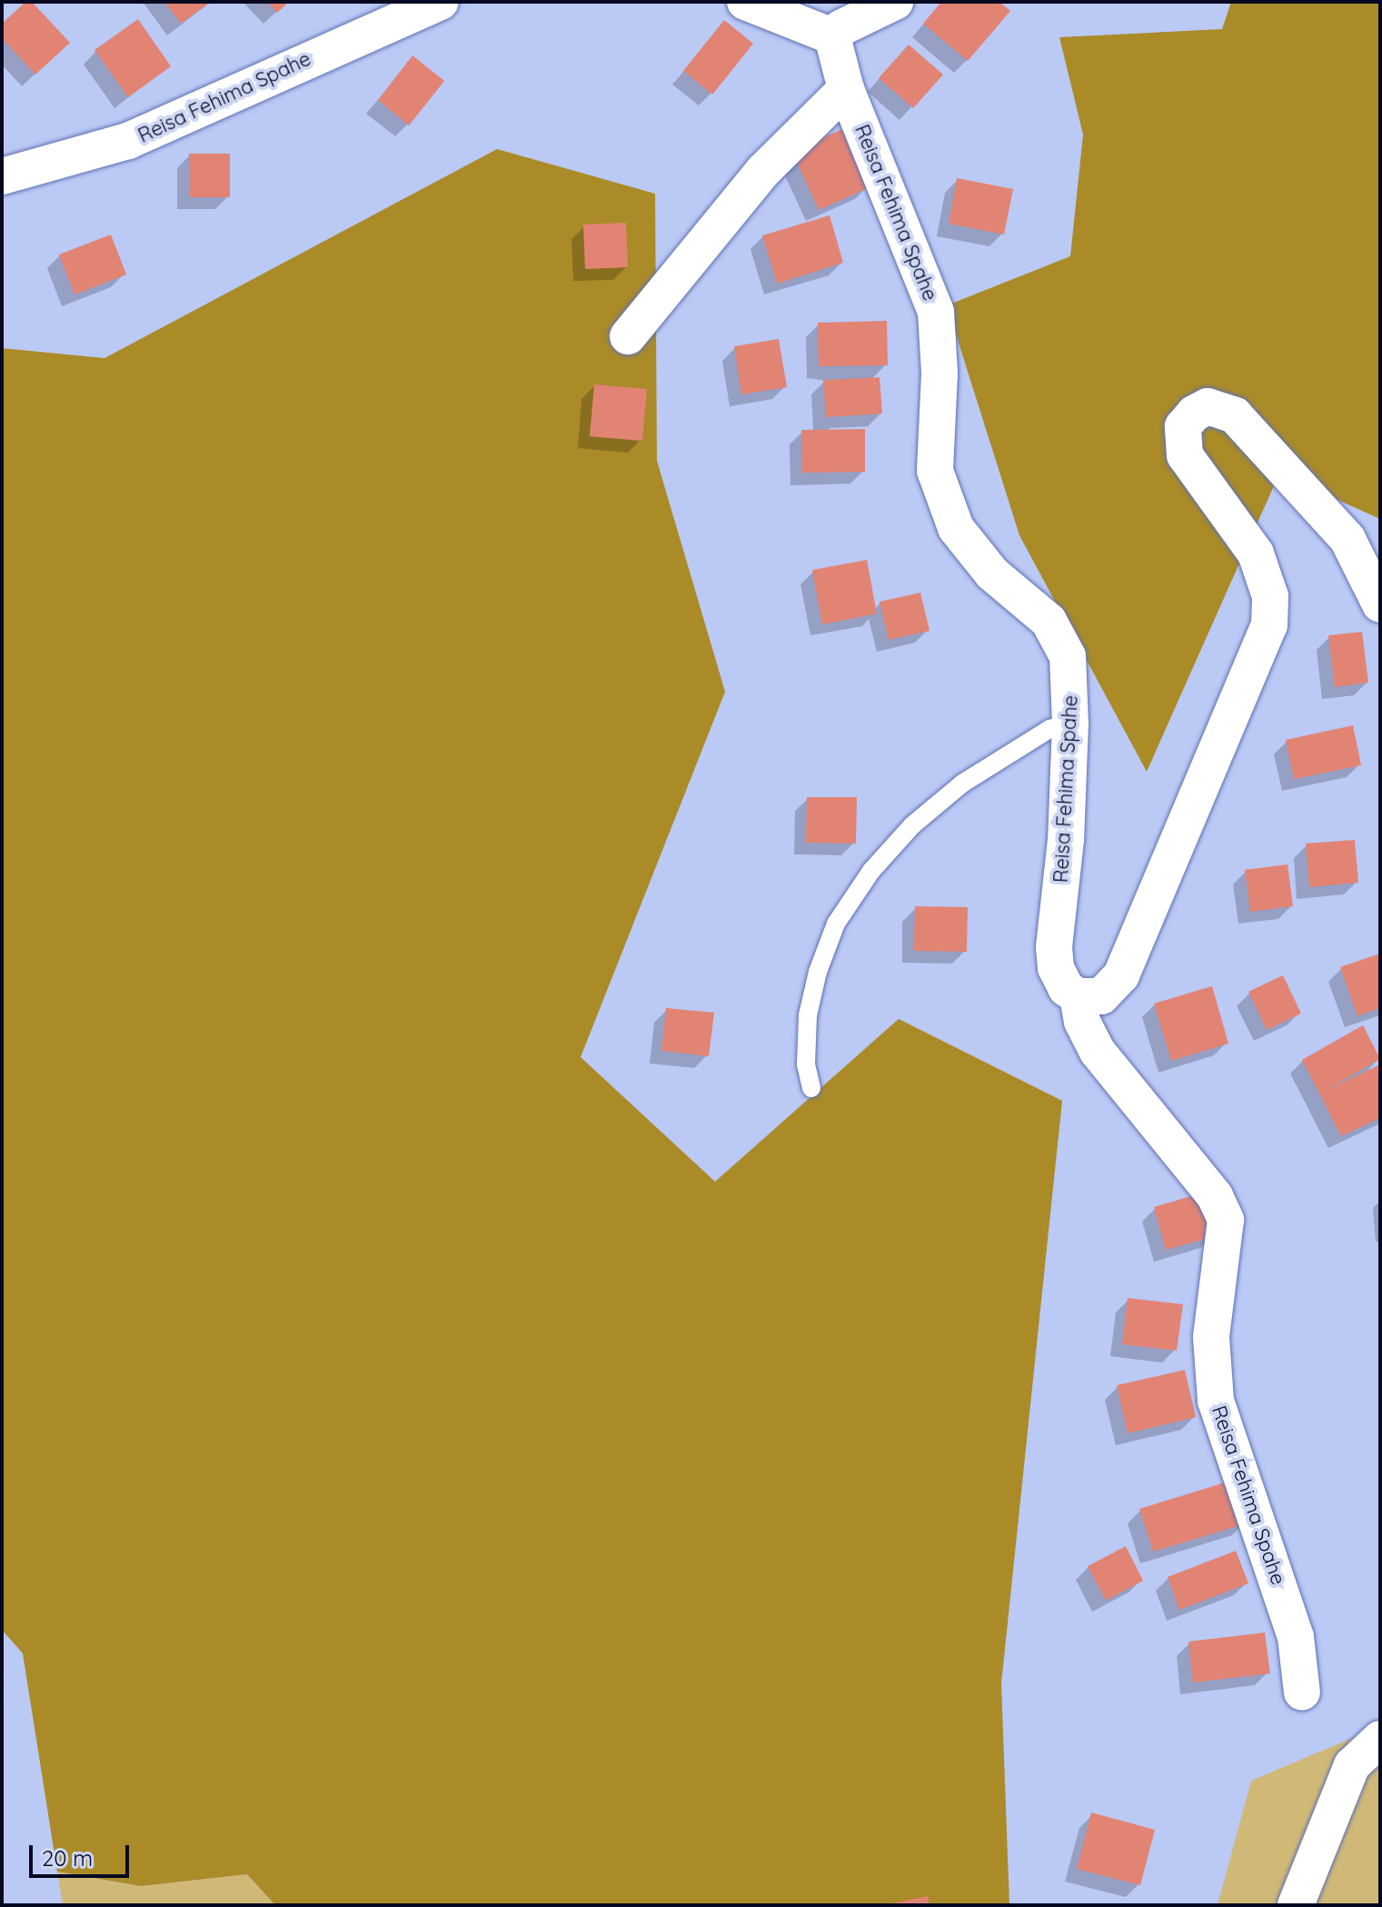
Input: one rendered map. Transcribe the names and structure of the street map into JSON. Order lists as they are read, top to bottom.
{
  "streets": {
    "street": ["Reisa Fehima Spahe"]
  },
  "scale_bar": "20 m"
}
